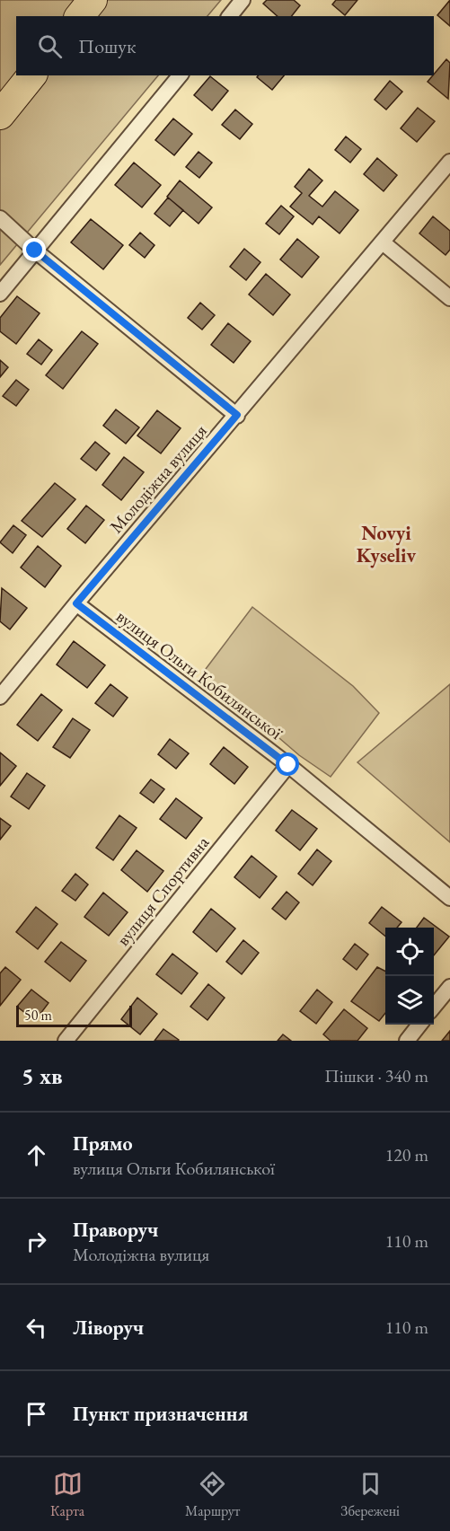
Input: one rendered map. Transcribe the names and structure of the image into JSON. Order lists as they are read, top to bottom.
{
  "streets": {
    "street": ["Молодіжна вулиця", "вулиця Ольги Кобилянської", "вулиця Спортивна"]
  },
  "crossings": [
    ["Молодіжна вулиця", "вулиця Ольги Кобилянської"],
    ["вулиця Ольги Кобилянської", "вулиця Спортивна"]
  ],
  "districts": ["Novyi Kyseliv"],
  "scale_bar": "50 m",
  "page": {
    "search": "Пошук",
    "scale": "50 m",
    "heading": ["5 хв", "Пішки · 340 m"],
    "list": [
      ["Прямо", "вулиця Ольги Кобилянської", "120 m"],
      ["Праворуч", "Молодіжна вулиця", "110 m"],
      ["Ліворуч", "110 m"],
      "Пункт призначення"
    ],
    "nav": ["Карта", "Маршрут", "Збережені"]
  }
}
